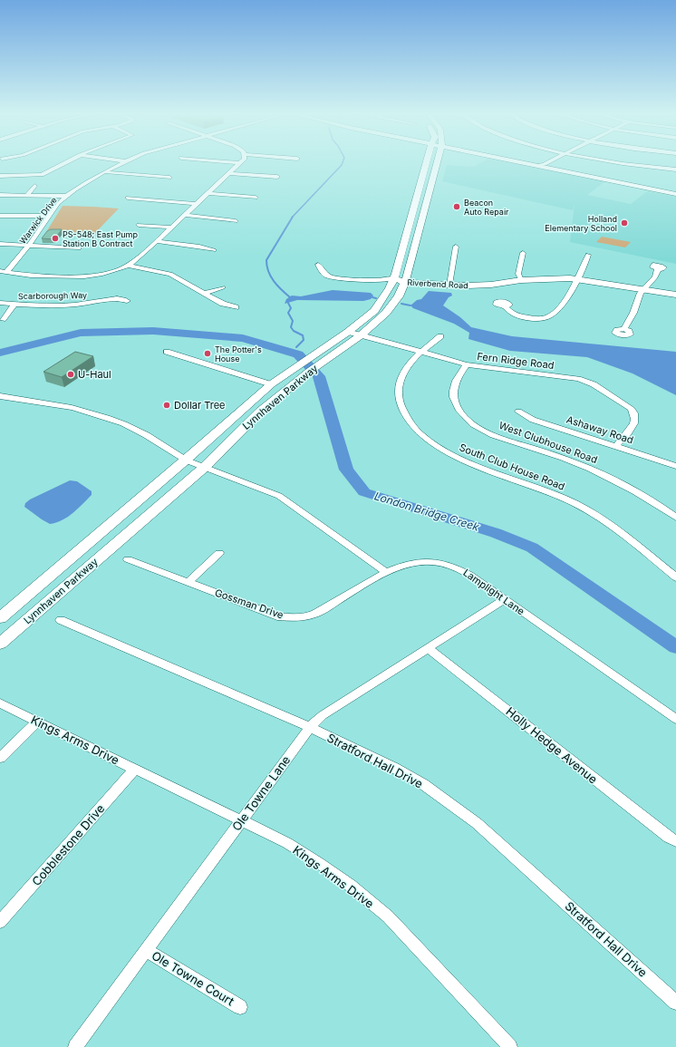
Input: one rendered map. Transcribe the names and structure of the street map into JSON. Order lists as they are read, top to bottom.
{
  "streets": {
    "main road": ["Riverbend Road", "Lynnhaven Parkway"],
    "street": [
      "Warwick Drive",
      "Scarborough Way",
      "Fern Ridge Road",
      "Ashaway Road",
      "West Clubhouse Road",
      "South Club House Road",
      "Lamplight Lane",
      "Gossman Drive",
      "Kings Arms Drive",
      "Holly Hedge Avenue",
      "Stratford Hall Drive",
      "Ole Towne Lane",
      "Cobblestone Drive",
      "Ole Towne Court"
    ]
  },
  "crossings": [
    ["Riverbend Road", "Lynnhaven Parkway"],
    ["Fern Ridge Road", "Lynnhaven Parkway"],
    ["Fern Ridge Road", "Ashaway Road"],
    ["Fern Ridge Road", "West Clubhouse Road"],
    ["Fern Ridge Road", "South Club House Road"],
    ["Lamplight Lane", "Gossman Drive"],
    ["Lamplight Lane", "Ole Towne Lane"],
    ["Kings Arms Drive", "Ole Towne Lane"],
    ["Kings Arms Drive", "Cobblestone Drive"],
    ["Holly Hedge Avenue", "Ole Towne Lane"],
    ["Stratford Hall Drive", "Ole Towne Lane"],
    ["Ole Towne Lane", "Ole Towne Court"]
  ],
  "water": ["London Bridge Creek"],
  "places": [
    "Beacon Auto Repair",
    "Holland Elementary School",
    "PS-548; East Pump Station B Contract",
    "The Potter's House",
    "U-Haul",
    "Dollar Tree"
  ]
}
